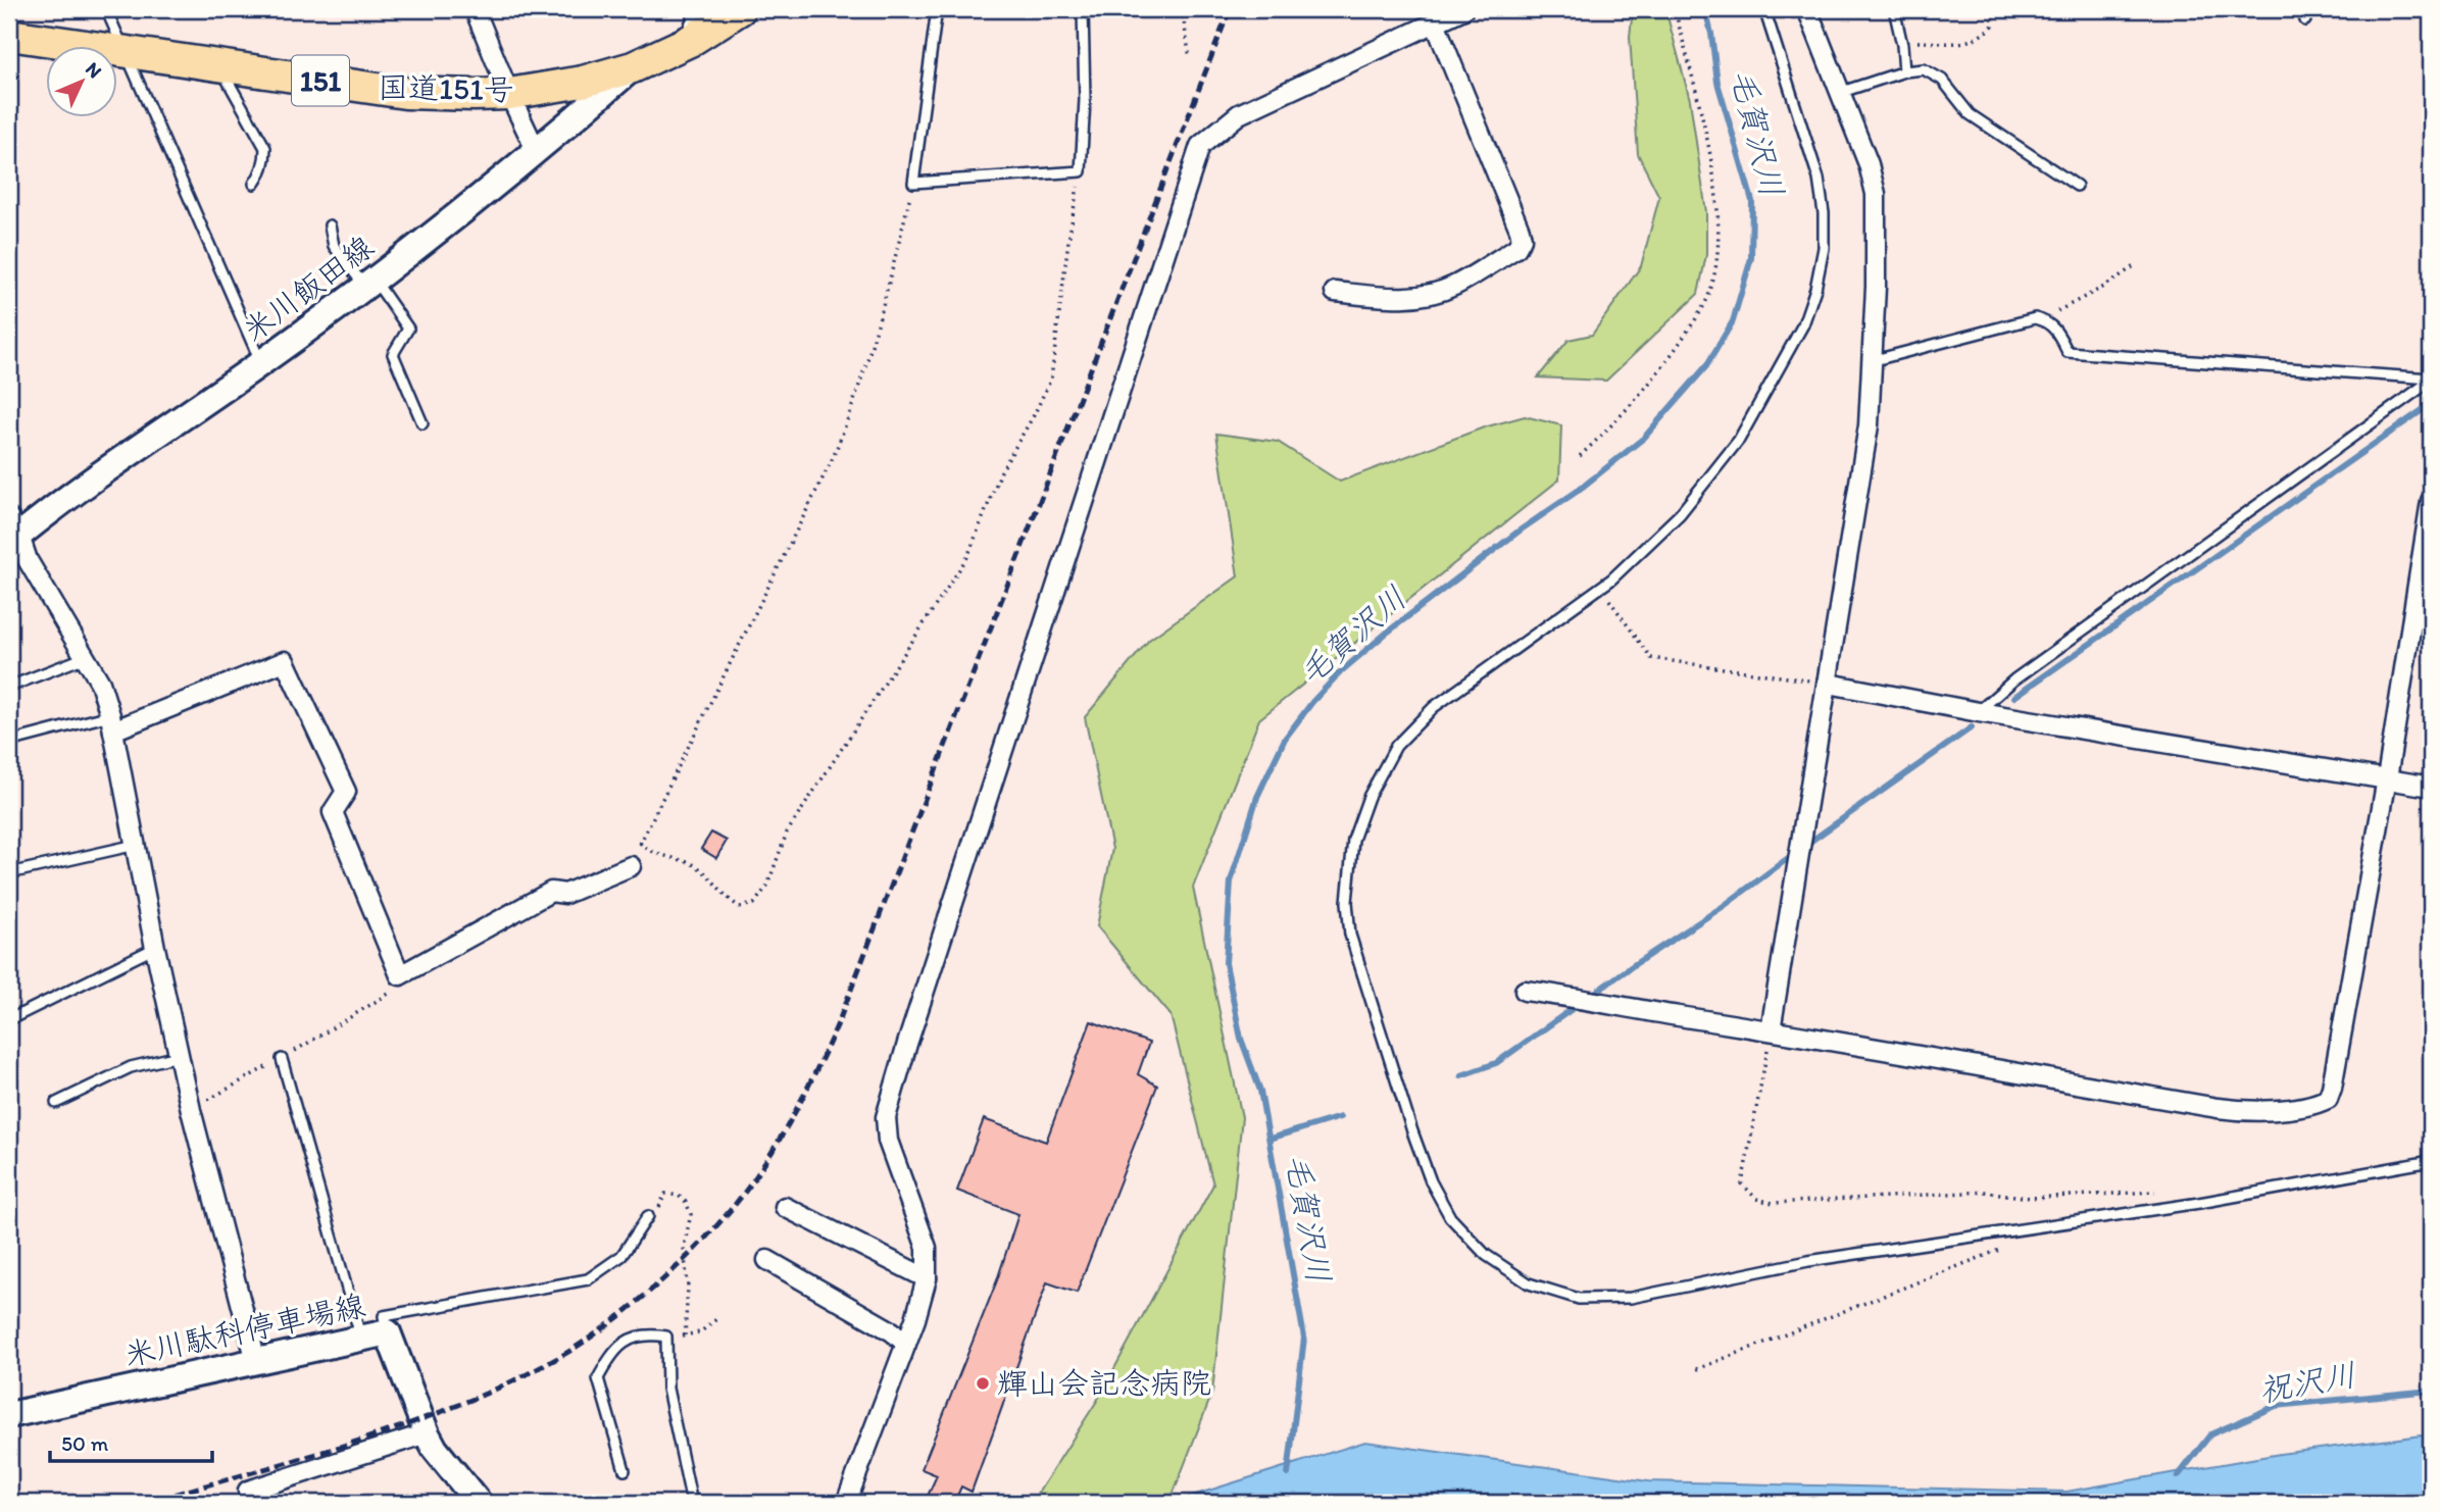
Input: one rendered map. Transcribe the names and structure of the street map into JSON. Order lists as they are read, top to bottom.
{
  "streets": {
    "highway": ["151", "国道151号"],
    "main road": ["米川飯田線", "米川駄科停車場線"]
  },
  "crossings": [
    ["国道151号", "米川飯田線"]
  ],
  "water": ["毛賀沢川", "祝沢川"],
  "places": ["輝山会記念病院"],
  "scale_bar": "50 m",
  "north": "top right"
}
